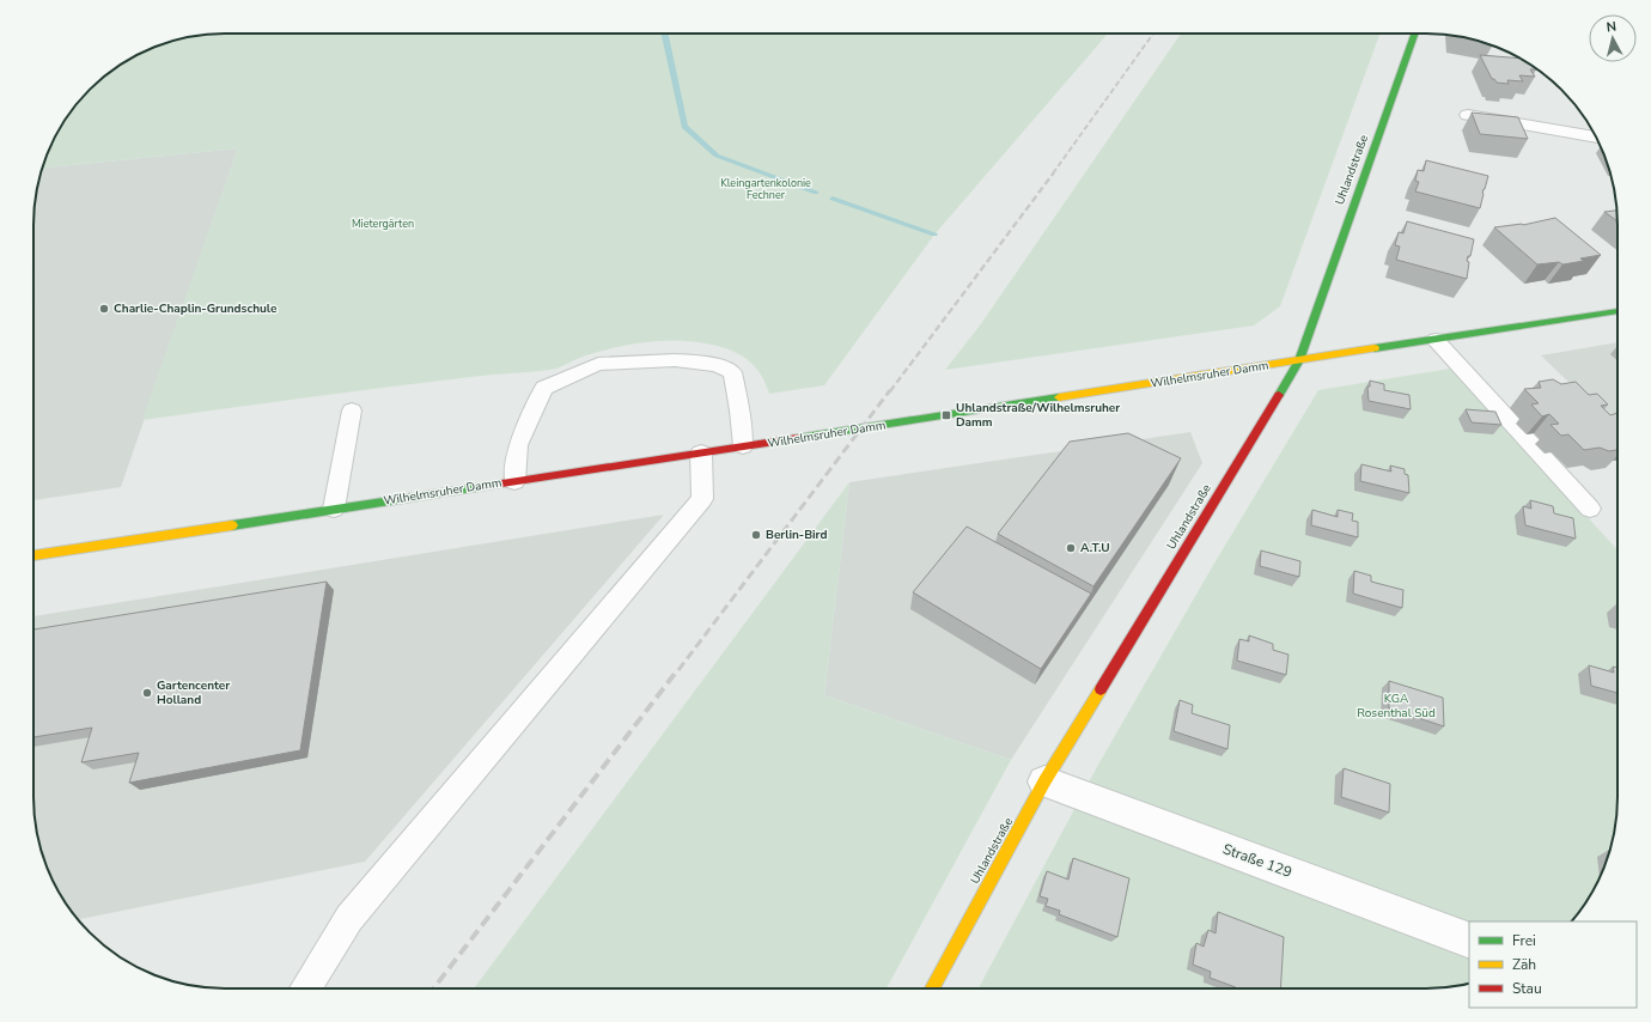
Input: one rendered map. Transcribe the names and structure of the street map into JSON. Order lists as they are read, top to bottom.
{
  "streets": {
    "main road": ["Uhlandstraße", "Wilhelmsruher Damm"],
    "street": ["Straße 129"]
  },
  "crossings": [
    ["Uhlandstraße", "Wilhelmsruher Damm"],
    ["Uhlandstraße", "Straße 129"]
  ],
  "parks": ["Kleingartenkolonie Fechner", "Mietergärten", "KGA Rosenthal Süd"],
  "places": {
    "other": [
      "Charlie-Chaplin-Grundschule",
      "Berlin-Bird",
      "A.T.U",
      "Gartencenter Holland"
    ],
    "transit": ["Uhlandstraße/Wilhelmsruher Damm"]
  },
  "legend": ["Frei", "Zäh", "Stau"],
  "north": "top"
}
